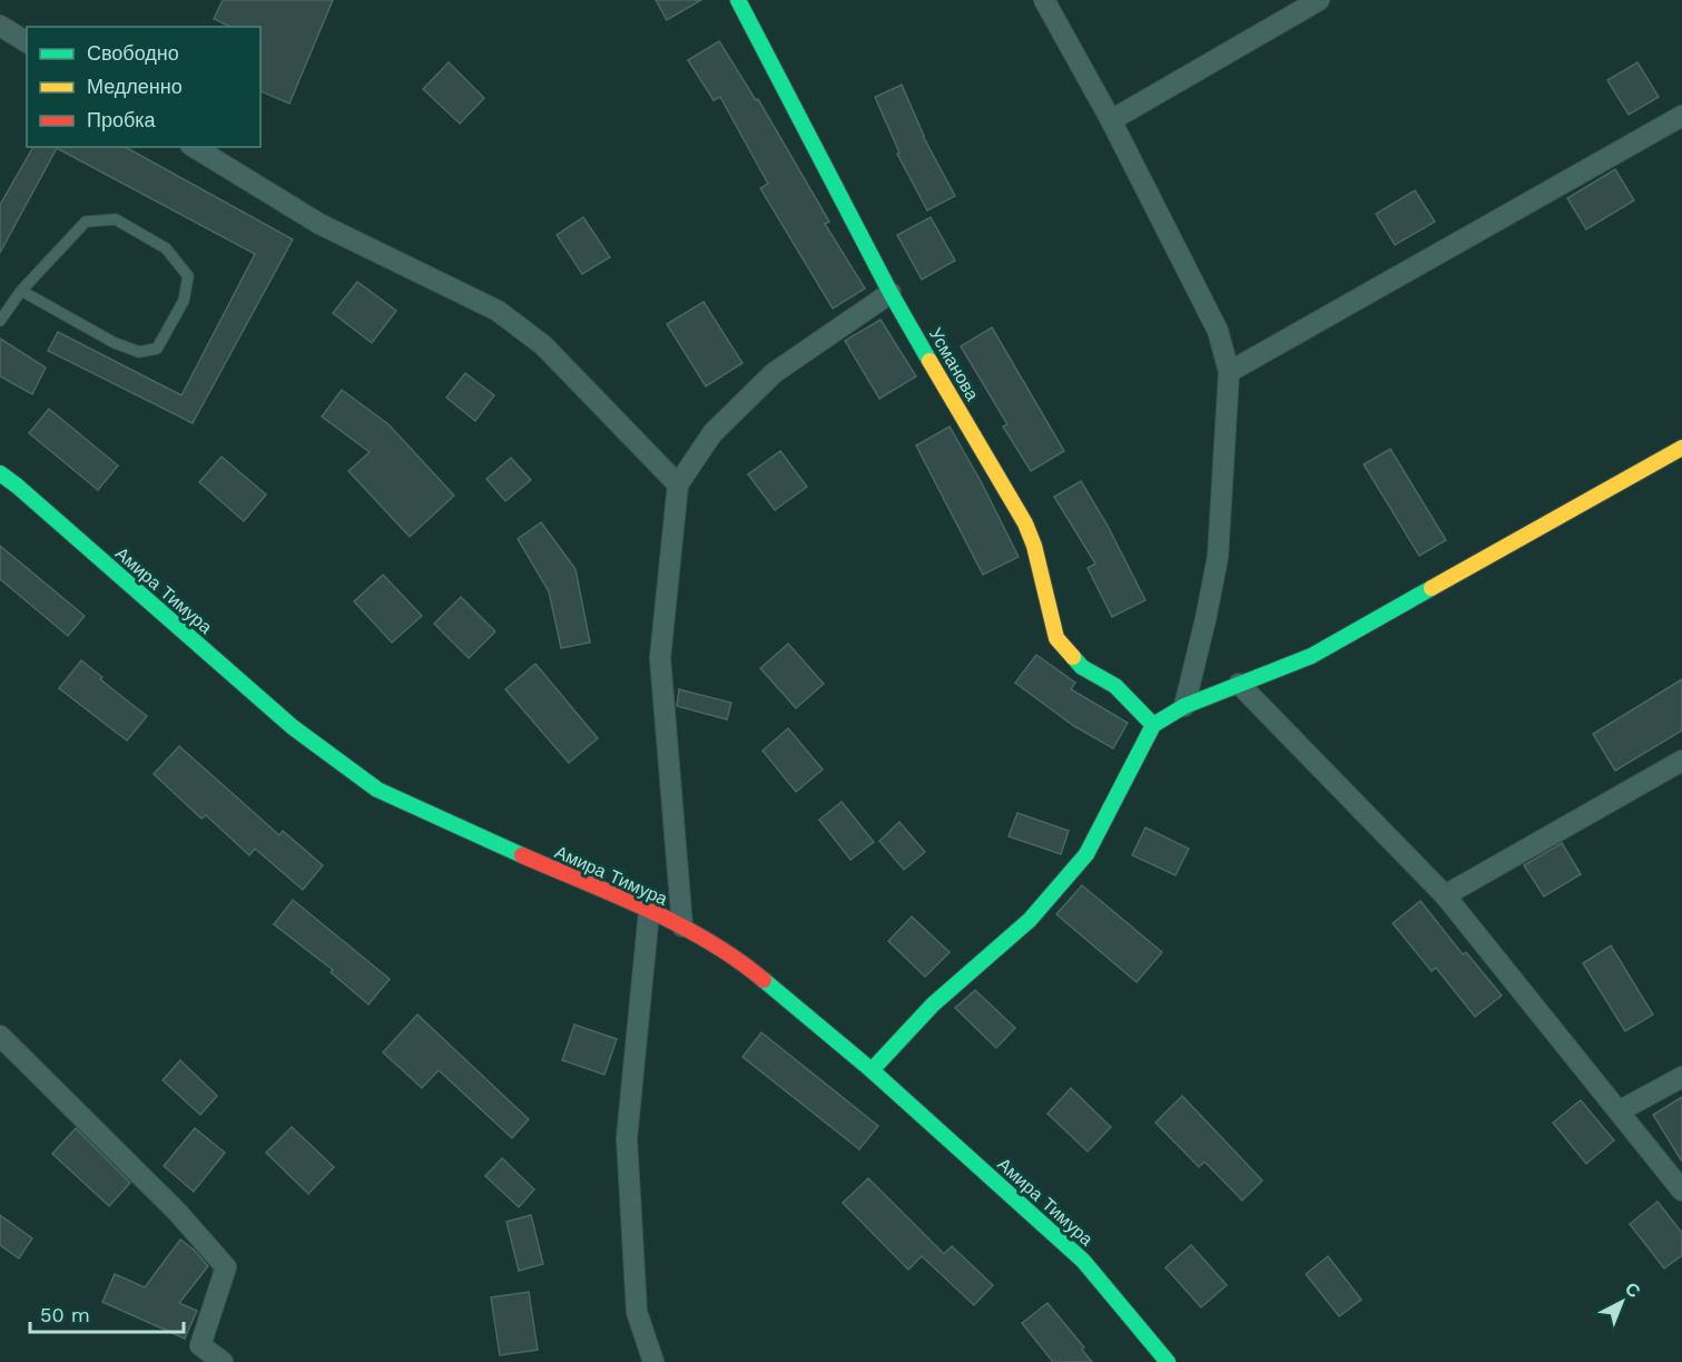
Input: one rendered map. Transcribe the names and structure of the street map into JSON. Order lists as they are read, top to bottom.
{
  "streets": {
    "street": ["Усманова", "Амира Тимура"]
  },
  "legend": ["Свободно", "Медленно", "Пробка"],
  "scale_bar": "50 m",
  "north": "top right"
}
